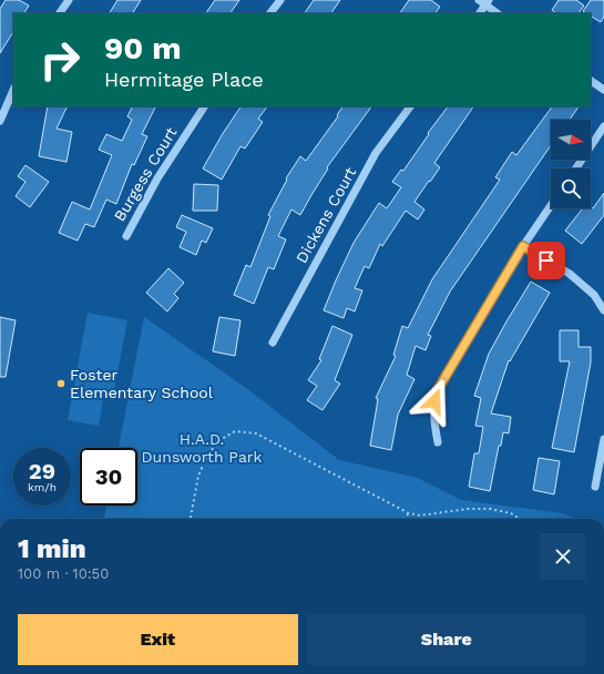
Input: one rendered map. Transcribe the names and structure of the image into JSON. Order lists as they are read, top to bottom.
{
  "streets": {
    "street": ["Burgess Court", "Dickens Court"]
  },
  "parks": ["H.A.D. Dunsworth Park"],
  "places": ["Foster Elementary School"],
  "north": "right",
  "page": {
    "turn": ["90 m", "Hermitage Place"],
    "speed": "29 km/h",
    "limit": "30",
    "heading": ["1 min", "100 m · 10:50"],
    "buttons": ["Exit", "Share"]
  }
}
